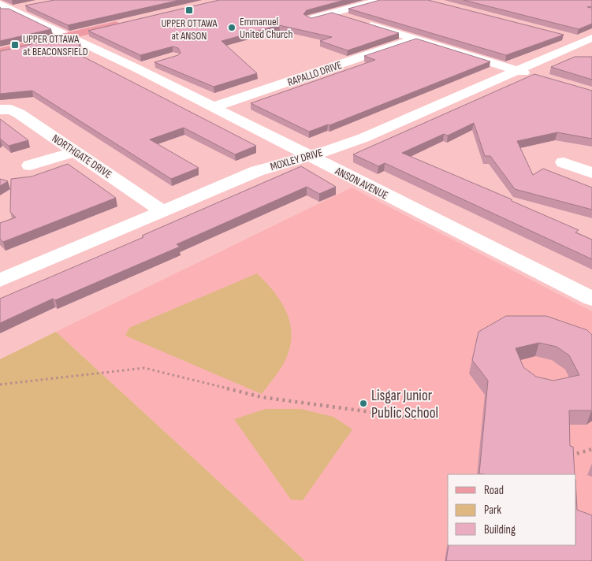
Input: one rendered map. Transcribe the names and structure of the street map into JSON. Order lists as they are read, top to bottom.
{
  "streets": {
    "street": [
      "RAPALLO DRIVE",
      "NORTHGATE DRIVE",
      "MOXLEY DRIVE",
      "ANSON AVENUE"
    ]
  },
  "crossings": [
    ["RAPALLO DRIVE", "ANSON AVENUE"],
    ["NORTHGATE DRIVE", "MOXLEY DRIVE"],
    ["MOXLEY DRIVE", "ANSON AVENUE"]
  ],
  "places": {
    "transit": ["UPPER OTTAWA at ANSON", "UPPER OTTAWA at BEACONSFIELD"],
    "other": ["Emmanuel United Church", "Lisgar Junior Public School"]
  },
  "legend": ["Road", "Park", "Building"]
}
